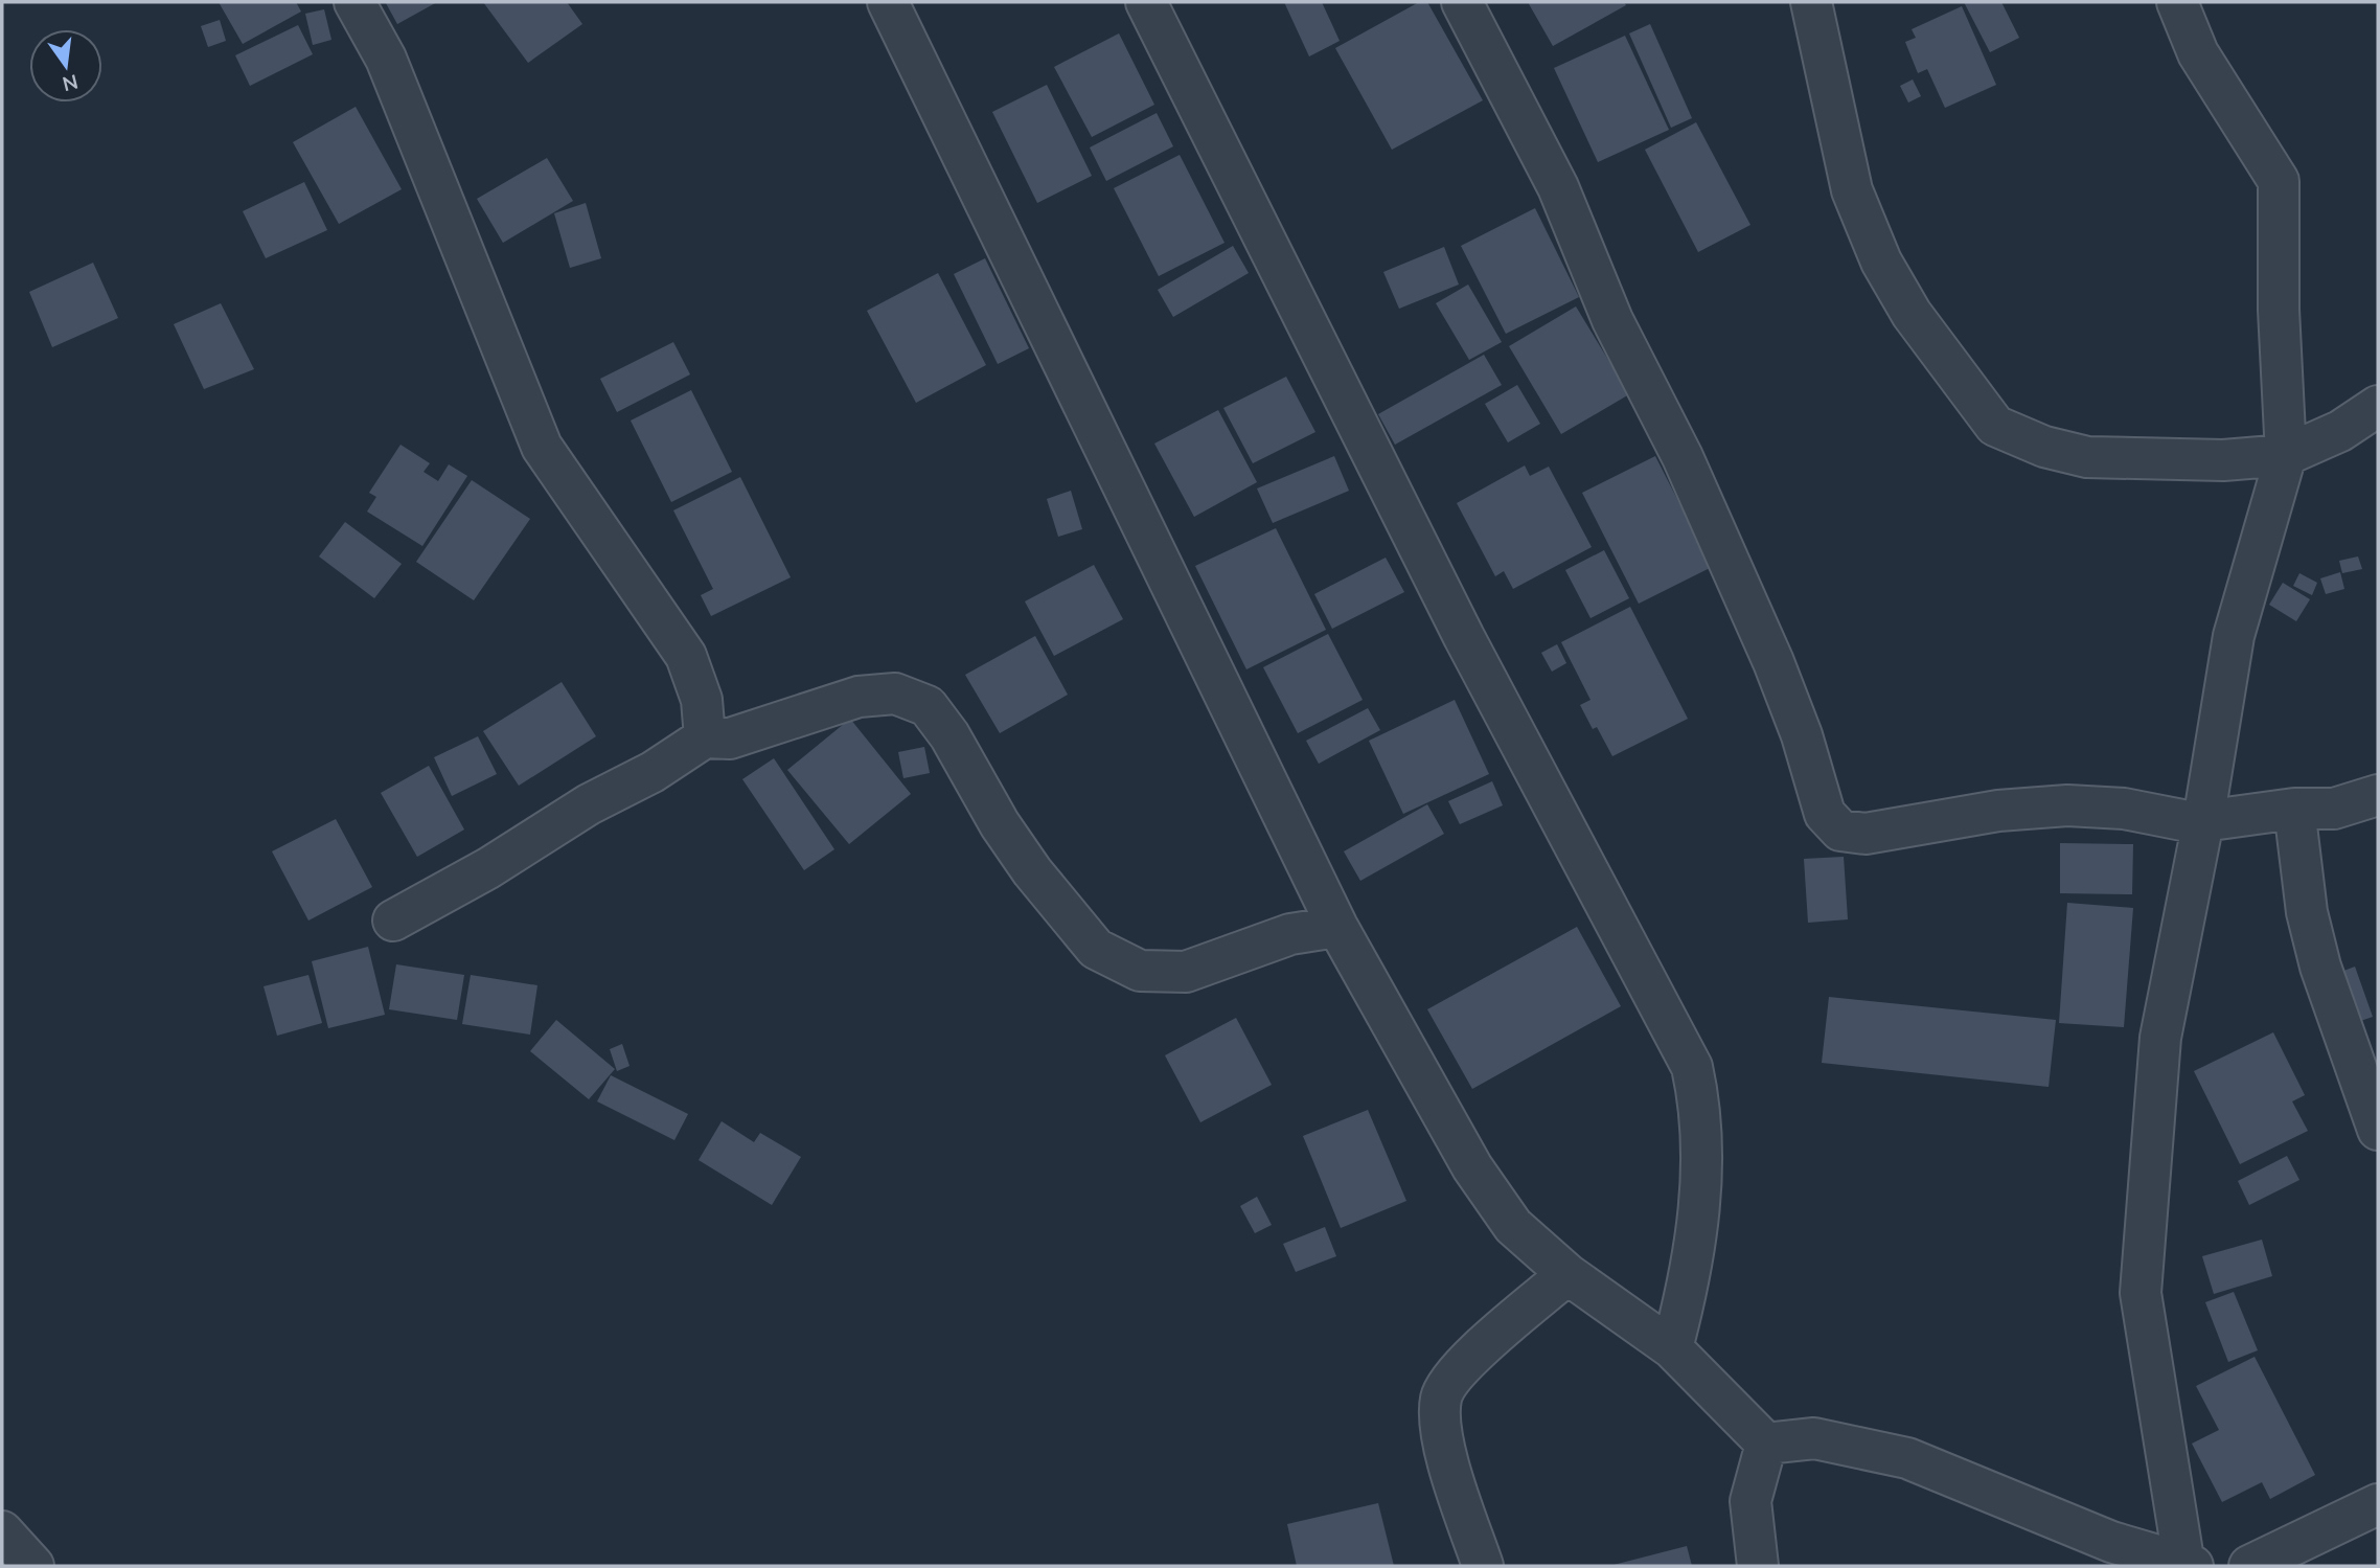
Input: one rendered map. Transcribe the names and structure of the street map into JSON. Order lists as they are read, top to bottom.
{
  "north": "bottom"
}
